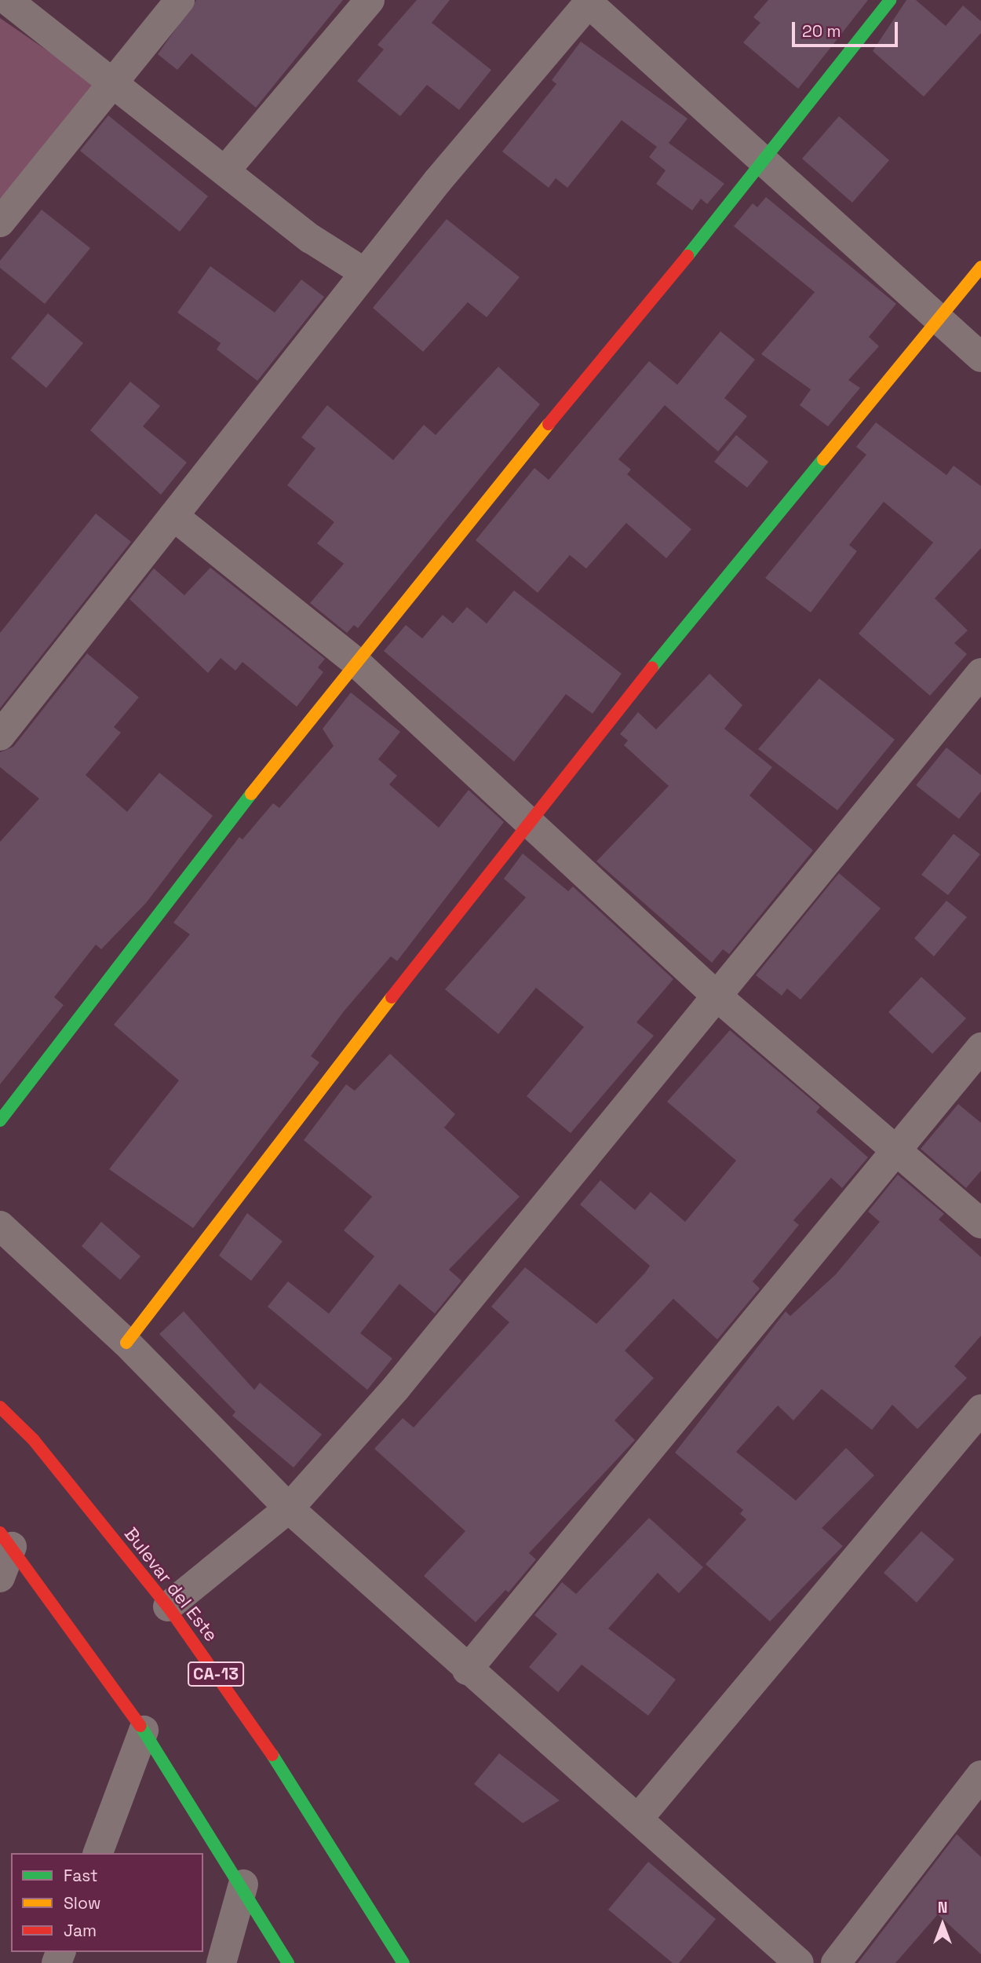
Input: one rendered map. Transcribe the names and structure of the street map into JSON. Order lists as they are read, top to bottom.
{
  "streets": {
    "main road": ["Bulevar del Este", "CA-13"]
  },
  "legend": ["Fast", "Slow", "Jam"],
  "scale_bar": "20 m",
  "north": "top"
}
